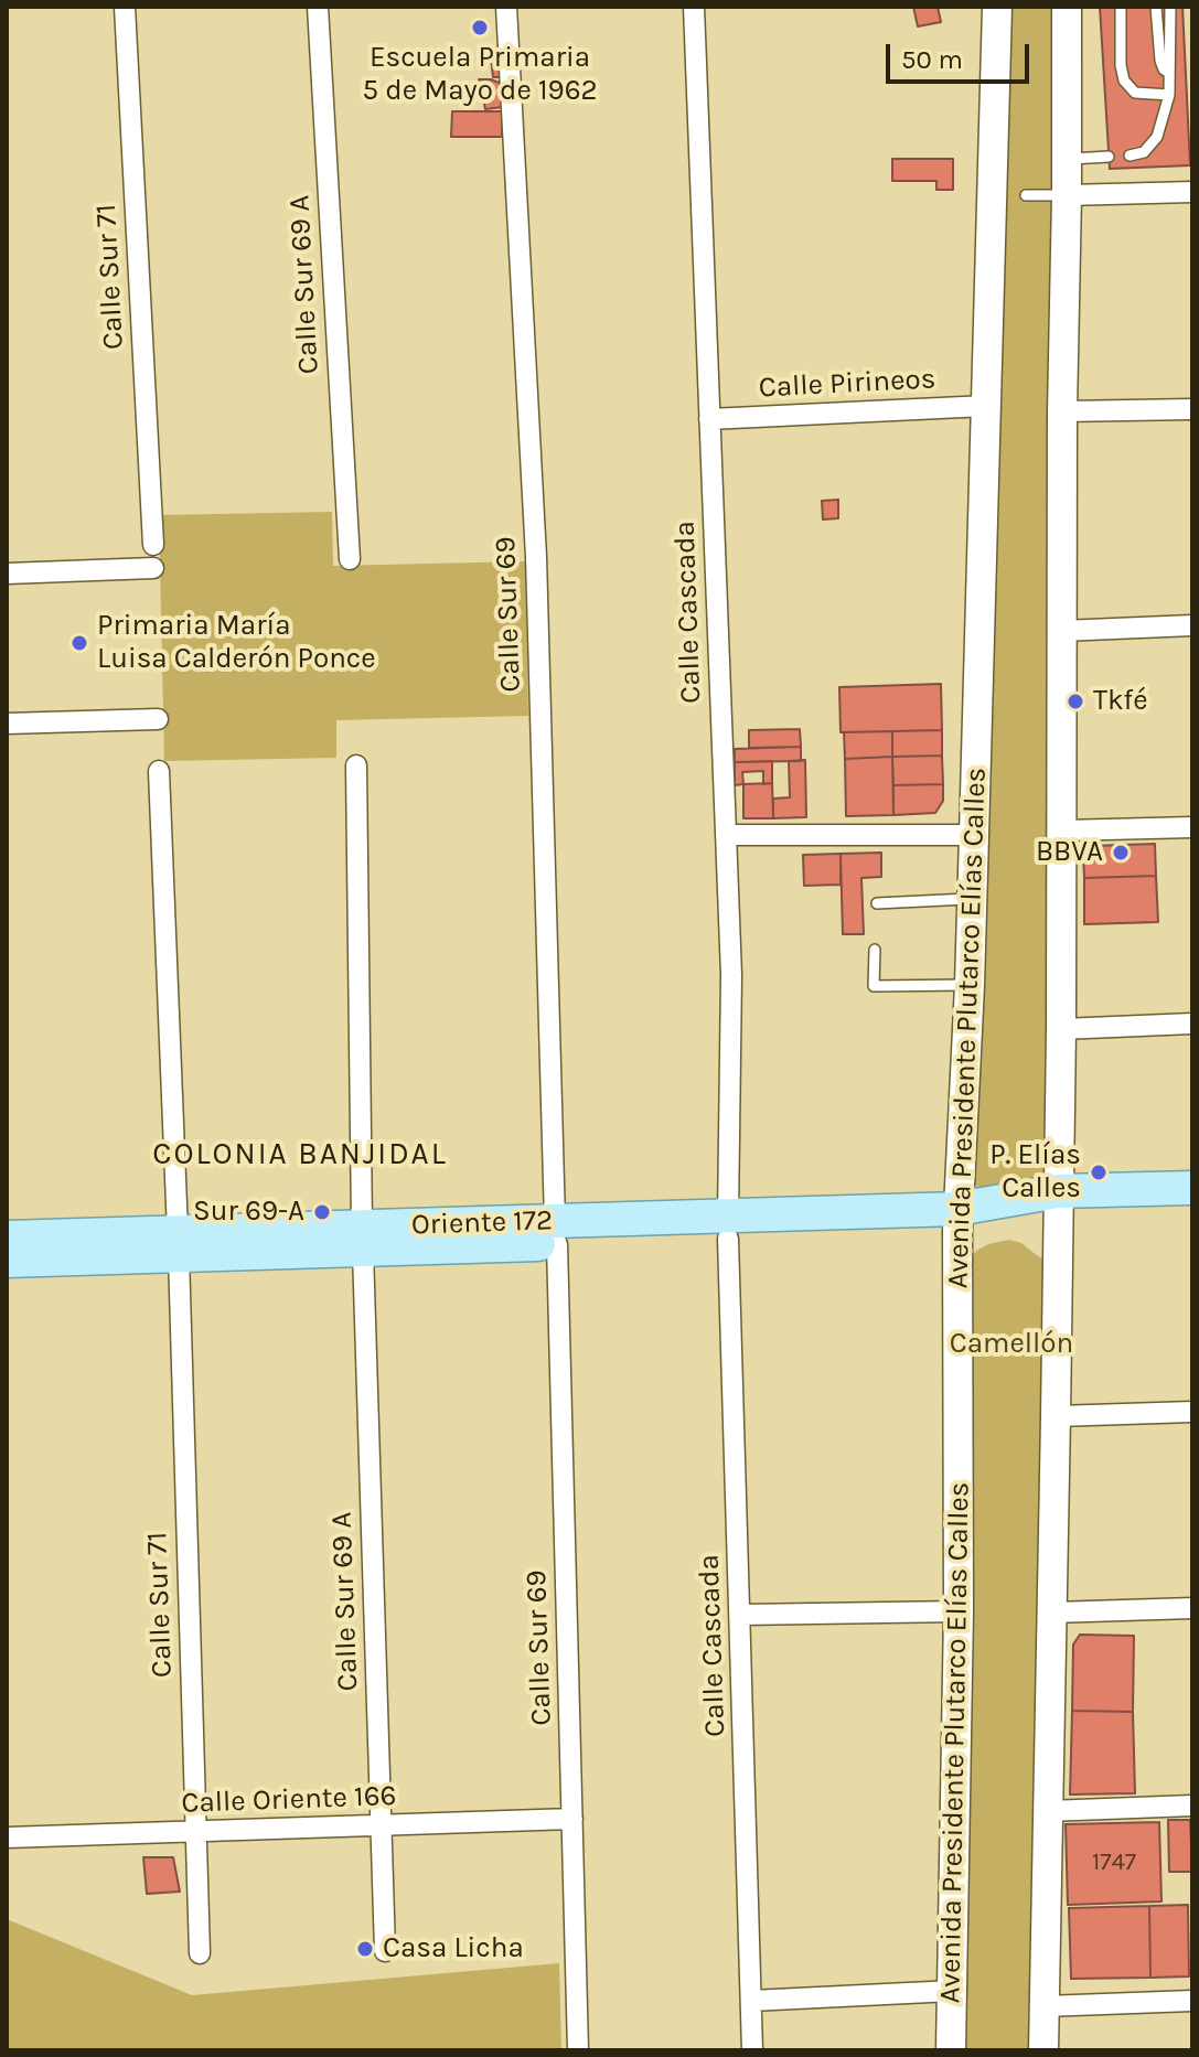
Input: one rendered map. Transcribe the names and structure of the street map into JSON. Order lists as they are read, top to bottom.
{
  "streets": {
    "main road": ["Avenida Presidente Plutarco Elías Calles", "Oriente 172"],
    "street": [
      "Calle Sur 71",
      "Calle Sur 69 A",
      "Calle Pirineos",
      "Calle Cascada",
      "Calle Sur 69",
      "Calle Oriente 166"
    ]
  },
  "crossings": [
    ["Calle Sur 71", "Oriente 172"],
    ["Calle Sur 71", "Calle Oriente 166"],
    ["Calle Sur 69 A", "Oriente 172"],
    ["Calle Sur 69 A", "Calle Oriente 166"],
    ["Calle Pirineos", "Calle Cascada"],
    ["Calle Pirineos", "Avenida Presidente Plutarco Elías Calles"],
    ["Calle Cascada", "Oriente 172"],
    ["Calle Sur 69", "Oriente 172"],
    ["Calle Sur 69", "Calle Oriente 166"],
    ["Avenida Presidente Plutarco Elías Calles", "Oriente 172"]
  ],
  "districts": ["COLONIA BANJIDAL"],
  "parks": ["Camellón"],
  "places": [
    "Escuela Primaria 5 de Mayo de 1962",
    "Primaria María Luisa Calderón Ponce",
    "Tkfé",
    "BBVA",
    "P. Elías Calles",
    "Sur 69-A",
    "Casa Licha"
  ],
  "house_numbers": ["1747"],
  "scale_bar": "50 m"
}
